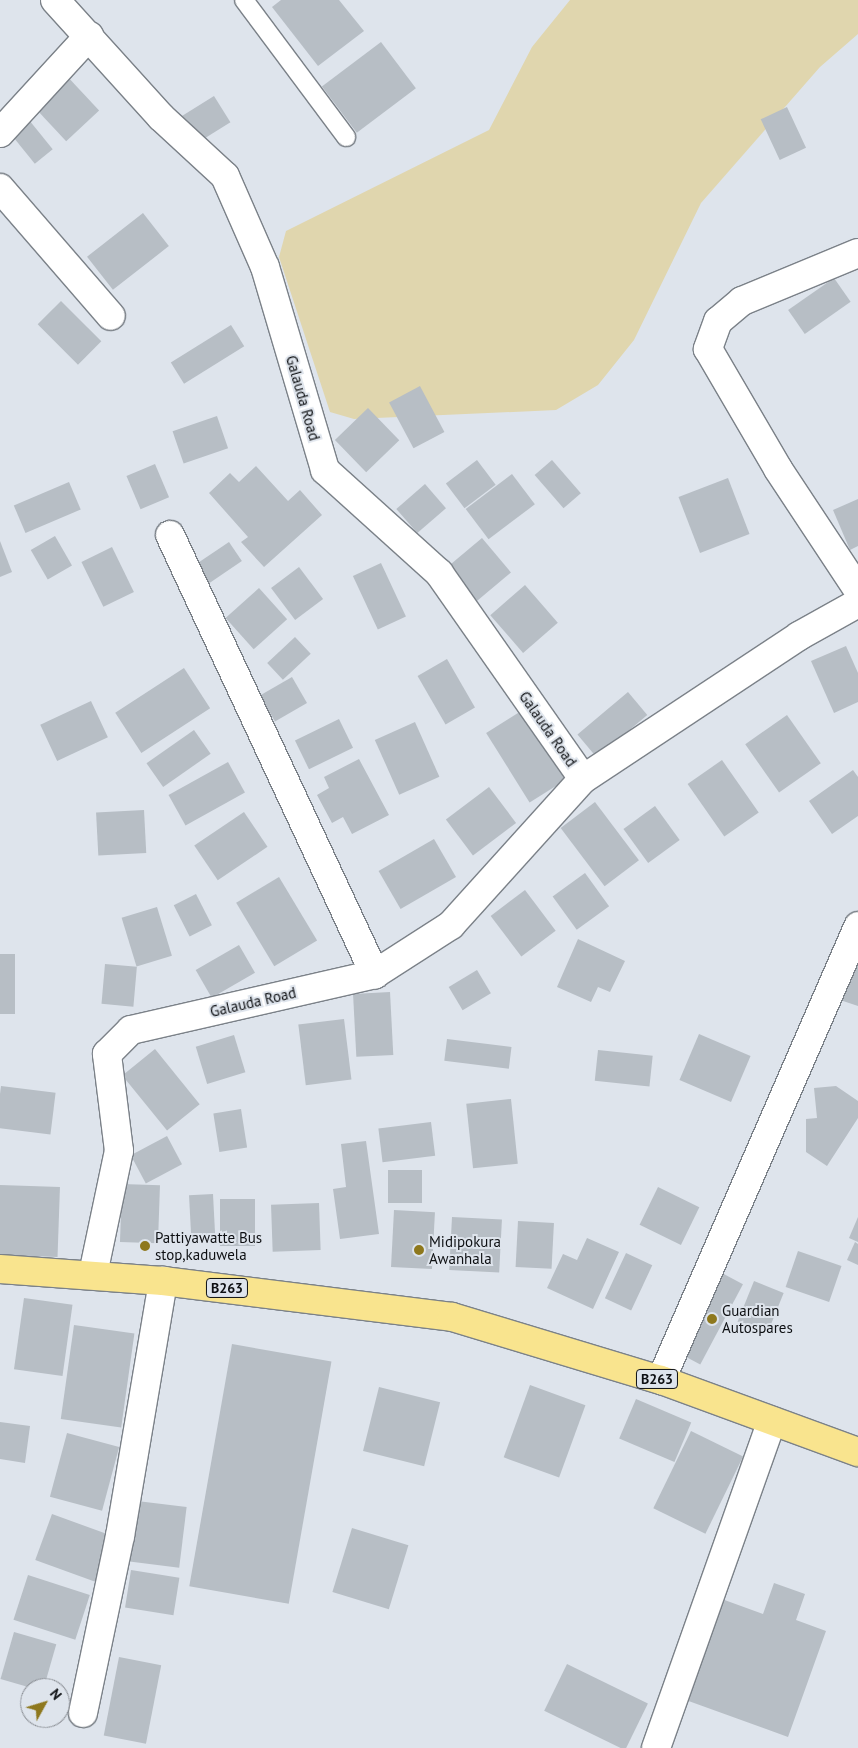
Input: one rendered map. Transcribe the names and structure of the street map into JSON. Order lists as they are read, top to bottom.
{
  "streets": {
    "main road": ["B263"],
    "street": ["Galauda Road"]
  },
  "crossings": [
    ["Galauda Road", "B263"]
  ],
  "places": ["Pattiyawatte Bus stop,kaduwela", "Midipokura Awanhala", "Guardian Autospares"],
  "north": "top right"
}
